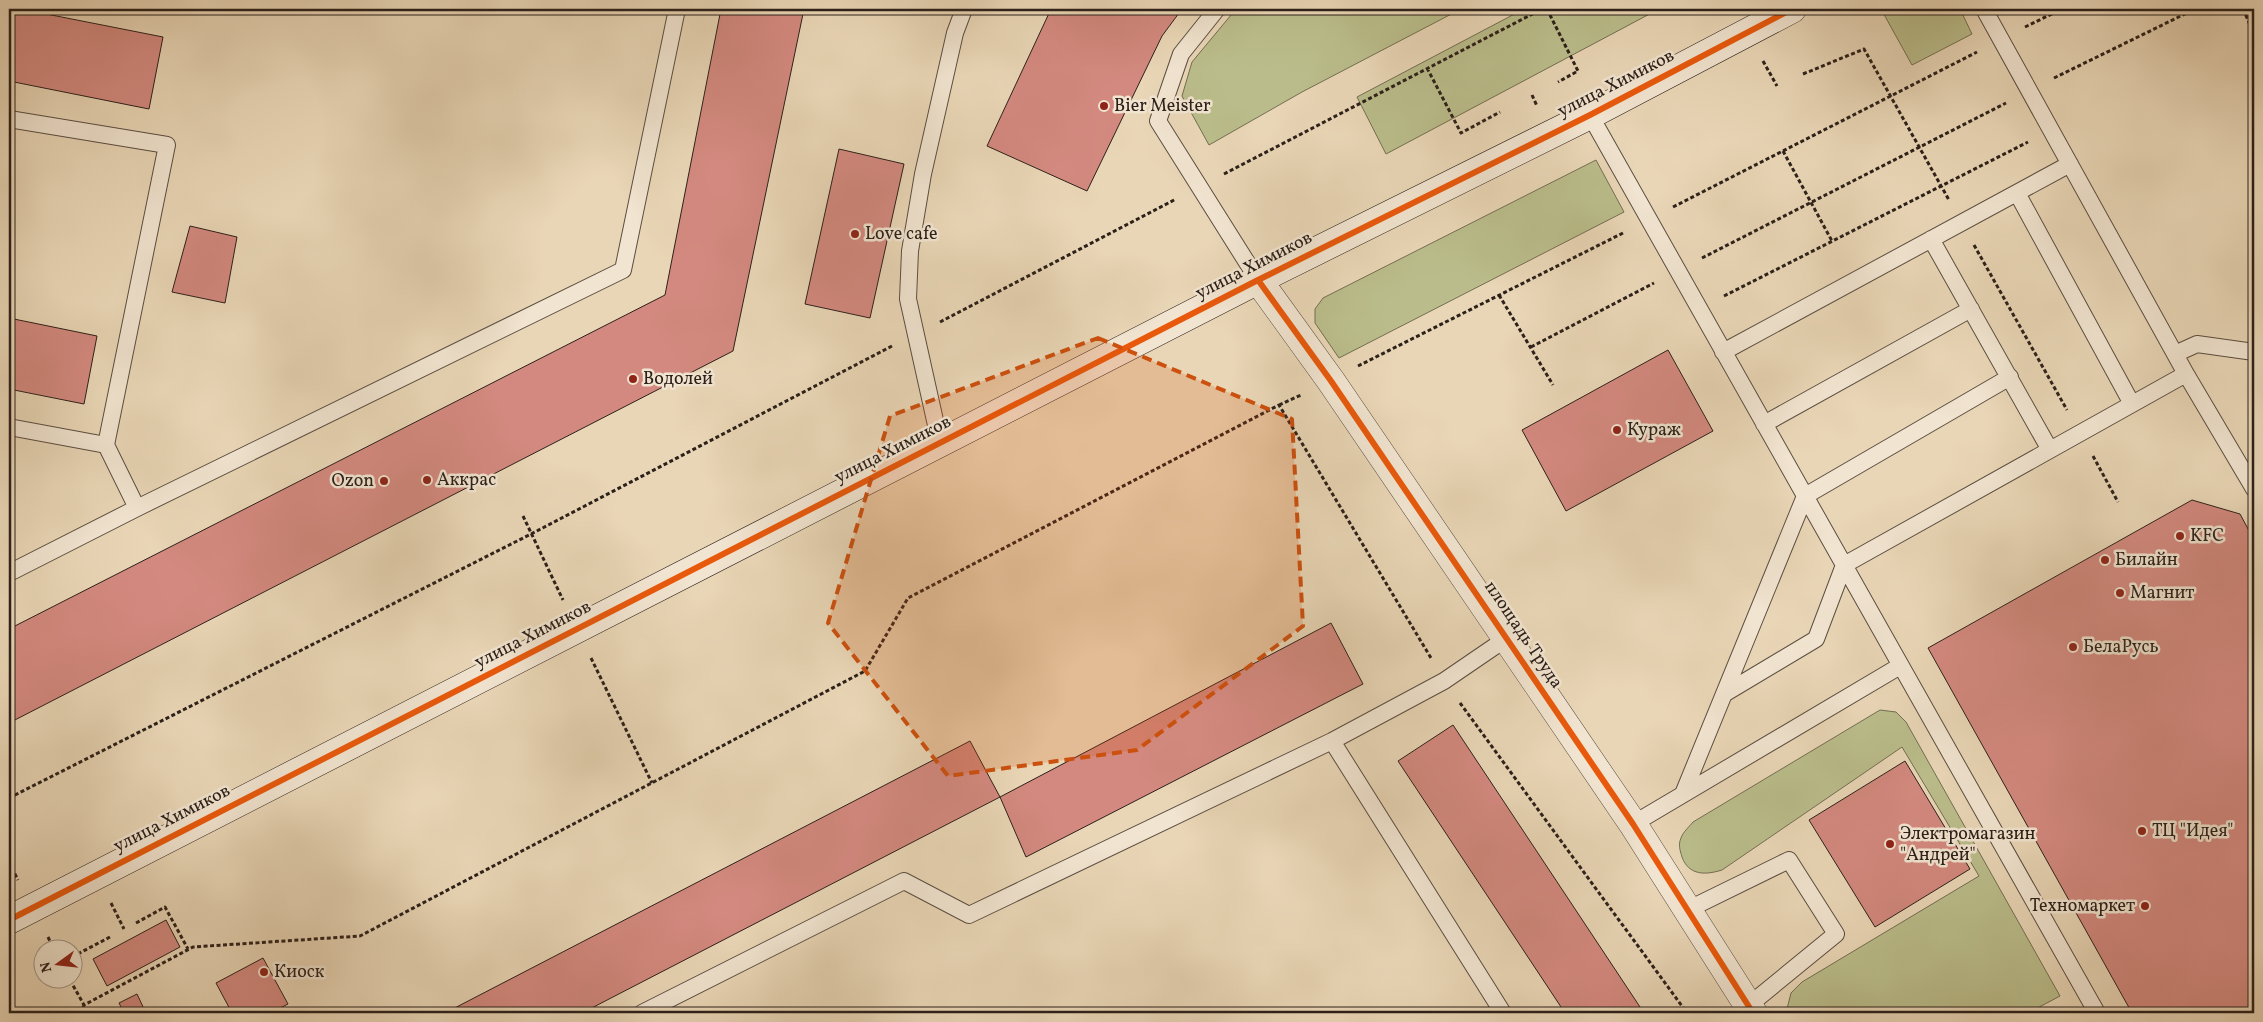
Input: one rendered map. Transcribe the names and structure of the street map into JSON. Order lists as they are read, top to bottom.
{
  "streets": {
    "street": ["улица Химиков", "площадь Труда"]
  },
  "crossings": [
    ["улица Химиков", "площадь Труда"]
  ],
  "places": [
    "Bier Meister",
    "Love cafe",
    "Водолей",
    "Кураж",
    "Аккрас",
    "Ozon",
    "KFC",
    "Билайн",
    "Магнит",
    "БелаРусь",
    "ТЦ \"Идея\"",
    "Электромагазин \"Андрей\"",
    "Техномаркет",
    "Киоск"
  ],
  "north": "left"
}
